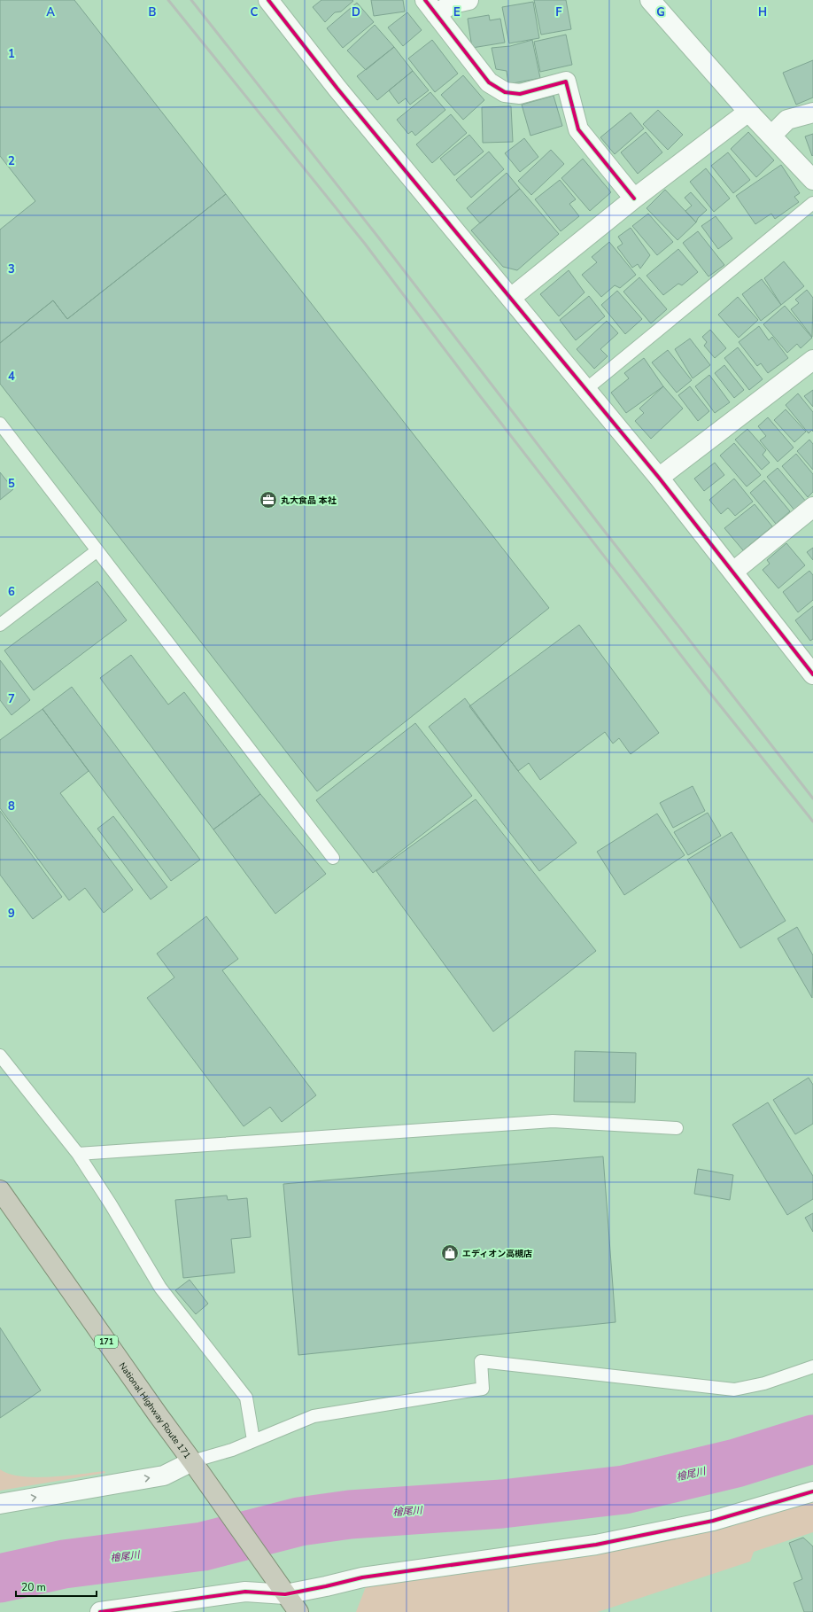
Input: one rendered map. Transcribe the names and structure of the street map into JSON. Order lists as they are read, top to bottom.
{
  "streets": {
    "highway": ["171", "National Highway Route 171"]
  },
  "water": ["檜尾川"],
  "places": {
    "office": ["丸大食品 本社"],
    "shop": ["エディオン高槻店"]
  },
  "scale_bar": "20 m",
  "grid": {
    "columns": [
      "A",
      "B",
      "C",
      "D",
      "E",
      "F",
      "G",
      "H"
    ],
    "rows": [
      "1",
      "2",
      "3",
      "4",
      "5",
      "6",
      "7",
      "8",
      "9"
    ]
  }
}
